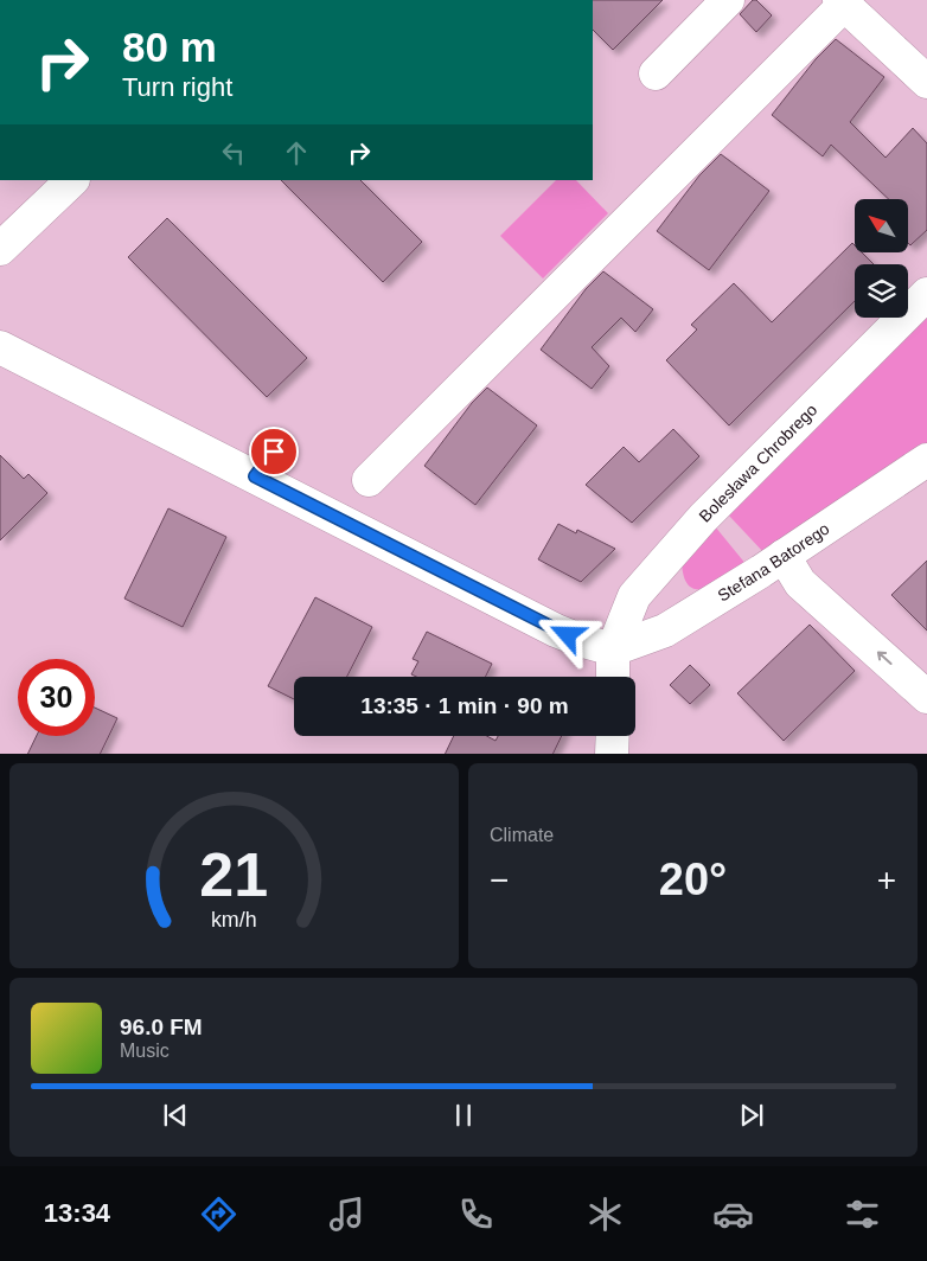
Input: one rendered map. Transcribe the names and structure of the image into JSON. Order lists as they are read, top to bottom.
{
  "streets": {
    "street": ["Bolesława Chrobrego", "Stefana Batorego"]
  },
  "crossings": [
    ["Bolesława Chrobrego", "Stefana Batorego"]
  ],
  "north": "top left",
  "page": {
    "turn": ["80 m", "Turn right"],
    "limit": "30",
    "trip": "13:35 · 1 min · 90 m",
    "tile": "Climate",
    "heat": ["−", "20°", "+"],
    "song": ["96.0 FM", "Music"],
    "tabs": "13:34",
    "gauge": ["21", "km/h"]
  }
}
